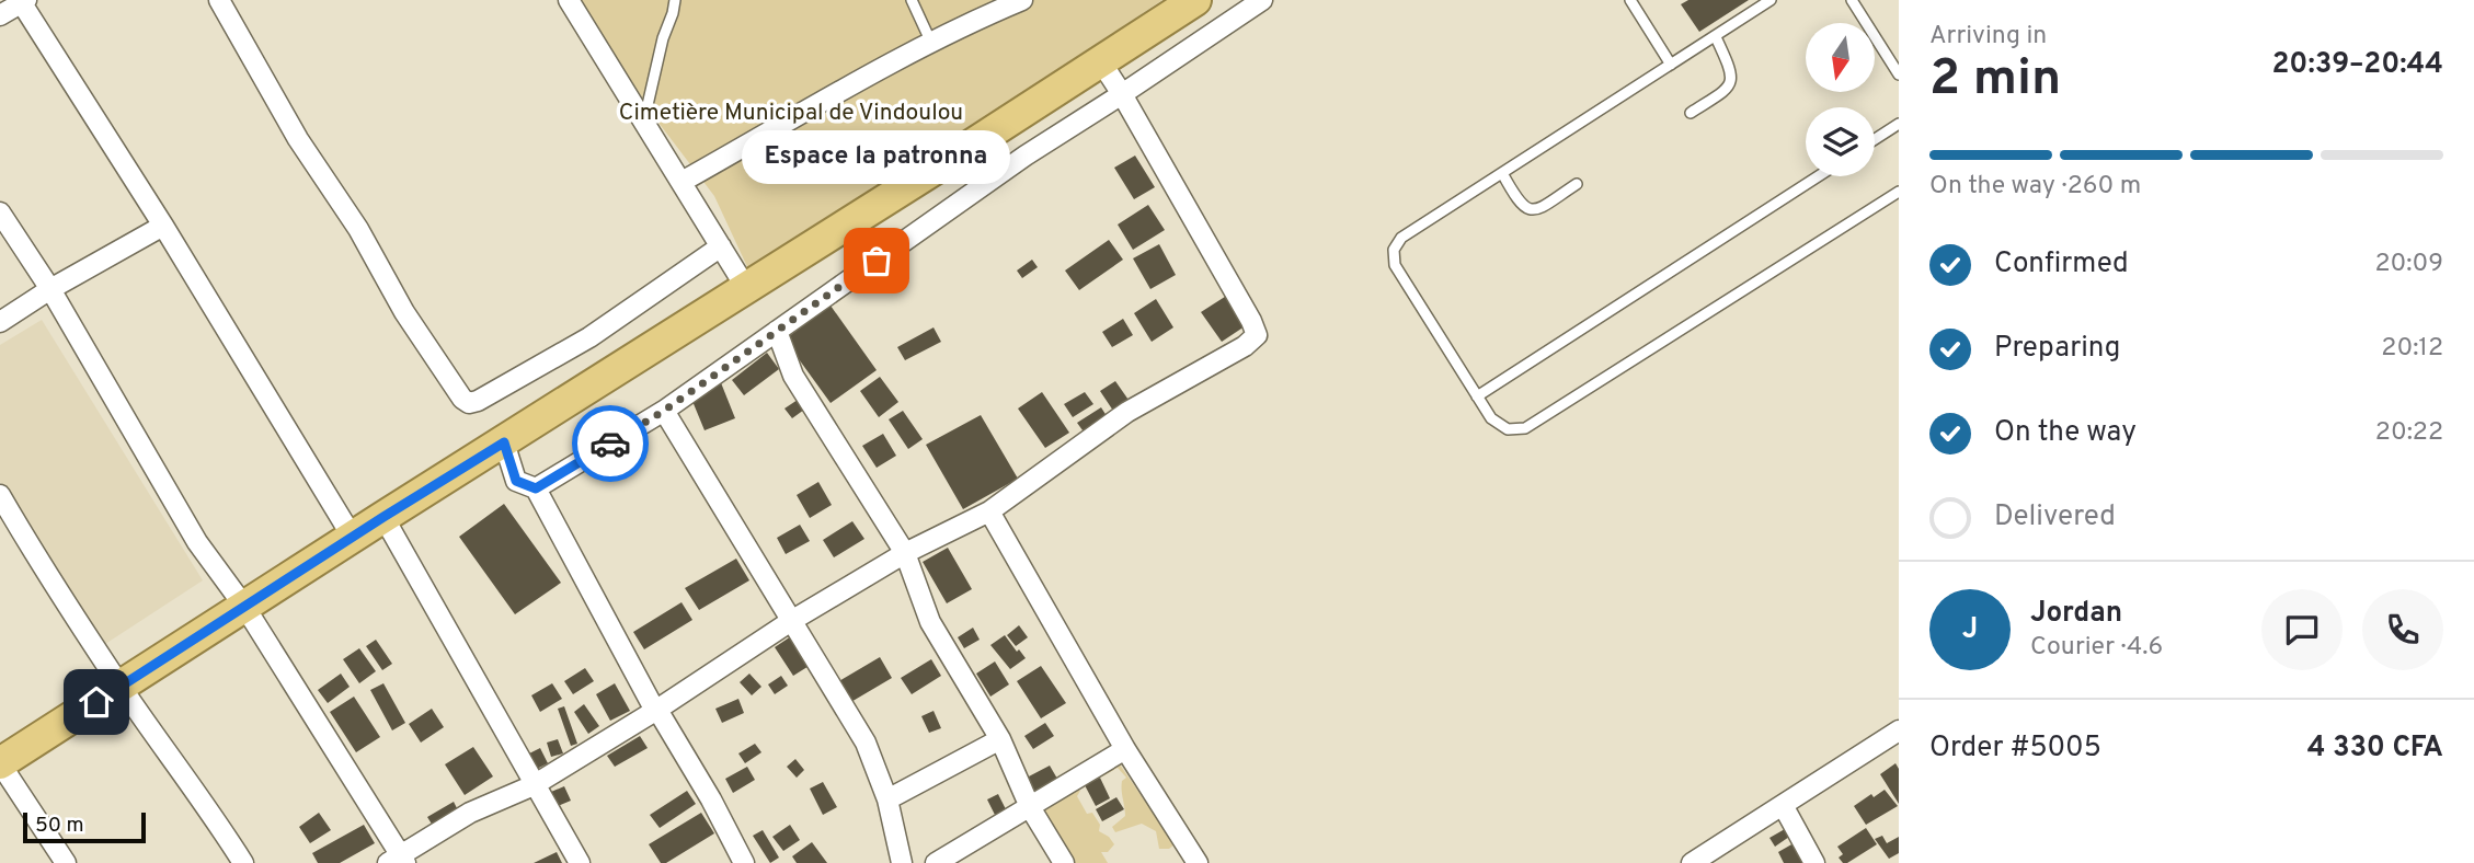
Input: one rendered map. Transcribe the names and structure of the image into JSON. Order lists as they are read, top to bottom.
{
  "parks": ["Cimetière Municipal de Vindoulou"],
  "places": ["Espace la patronna"],
  "scale_bar": "50 m",
  "north": "bottom",
  "page": {
    "heading": ["2 min", "Arriving in", "20:39–20:44"],
    "panel": [
      "Jordan",
      "Courier · 4.6",
      "Order #5005",
      "4 330 CFA"
    ],
    "bubble": "Espace la patronna",
    "bar": "On the way · 260 m",
    "list": [
      ["Confirmed", "20:09"],
      ["Preparing", "20:12"],
      ["On the way", "20:22"],
      "Delivered"
    ],
    "round": "J",
    "scale": "50 m"
  }
}
